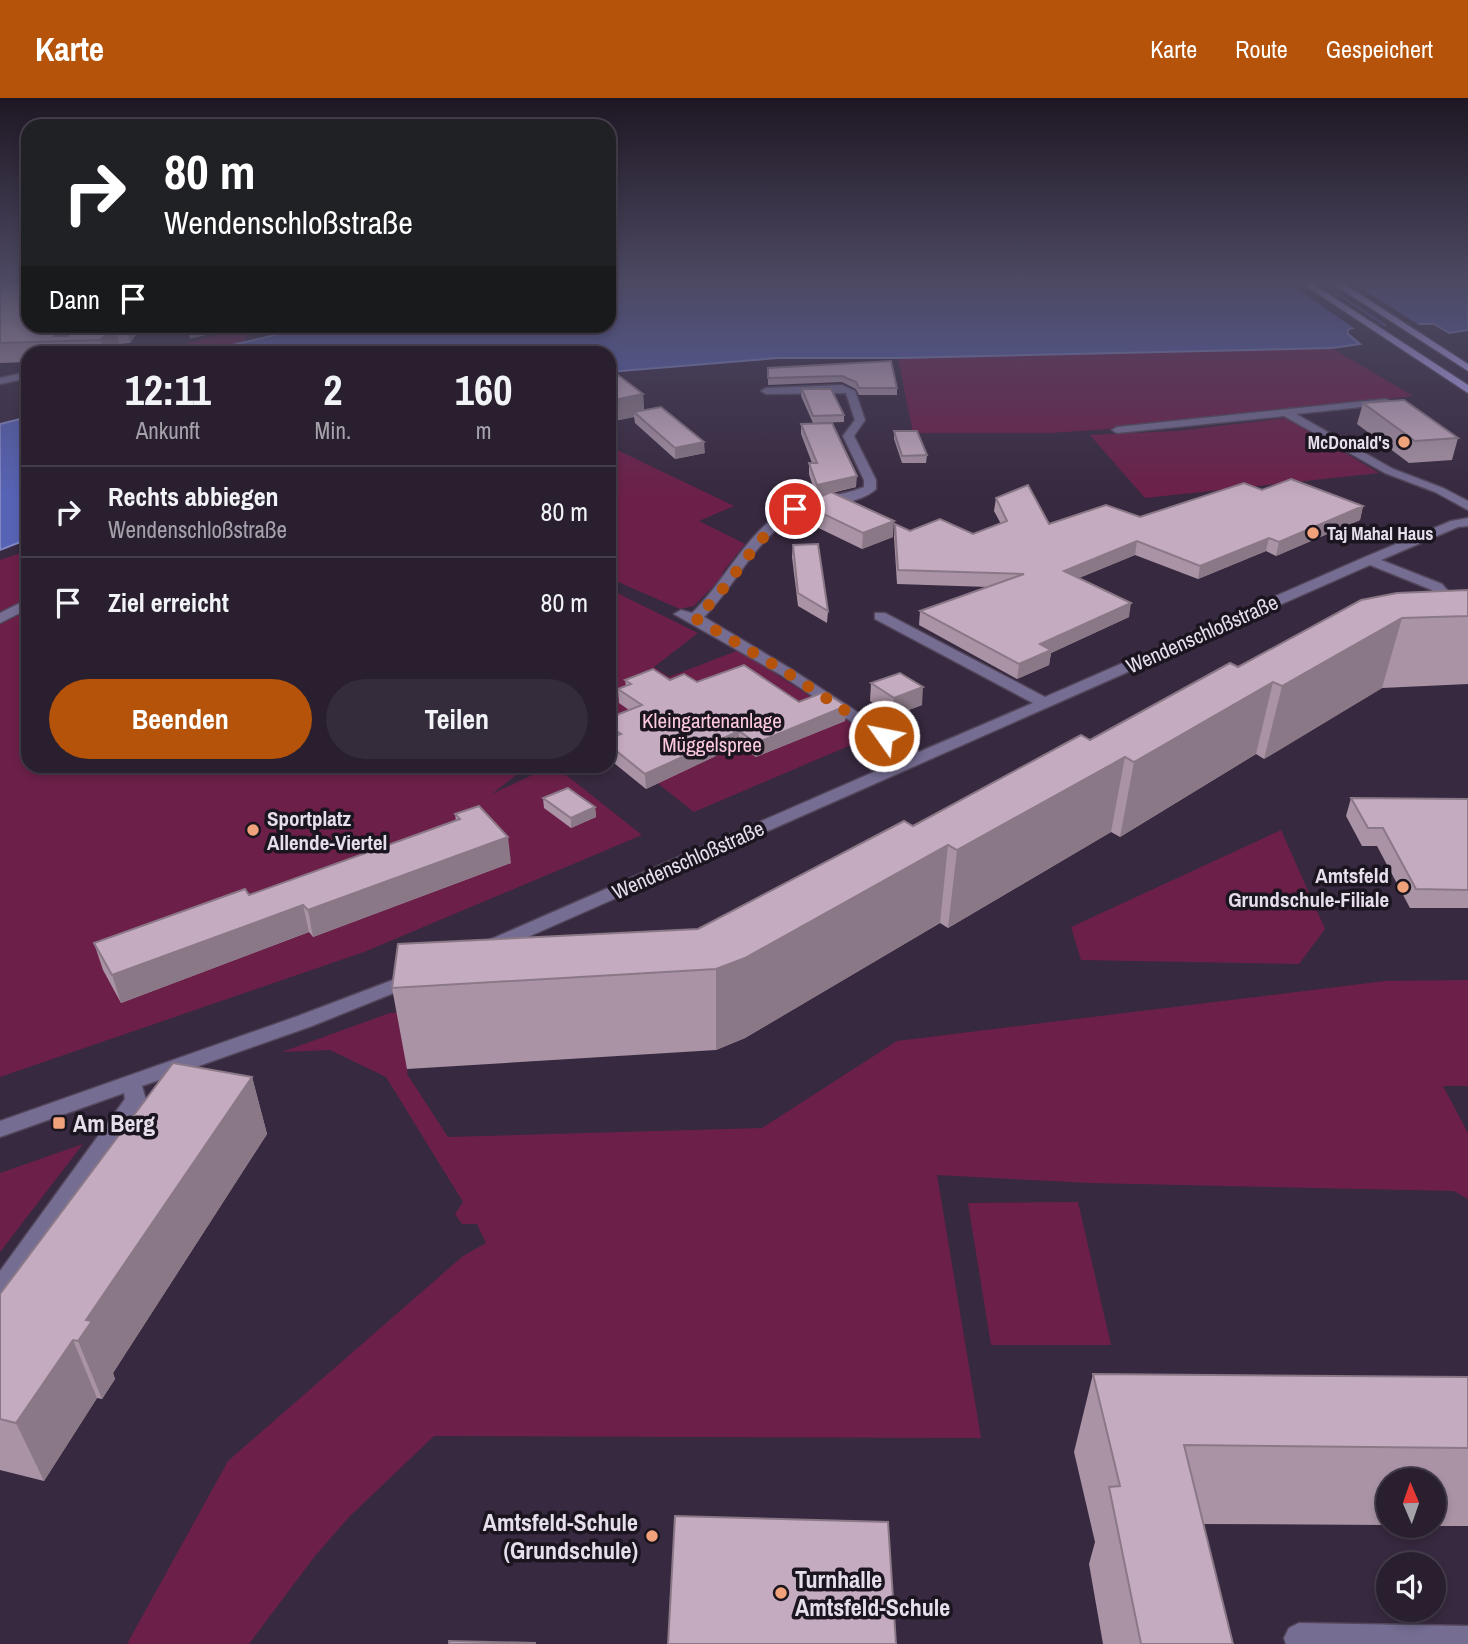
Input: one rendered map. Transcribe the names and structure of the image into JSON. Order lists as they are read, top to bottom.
{
  "streets": {
    "street": ["Wendenschloßstraße"]
  },
  "parks": ["Kleingartenanlage Müggelspree"],
  "places": {
    "other": [
      "McDonald's",
      "Taj Mahal Haus",
      "Sportplatz Allende-Viertel",
      "Amtsfeld Grundschule-Filiale",
      "Amtsfeld-Schule (Grundschule)",
      "Turnhalle Amtsfeld-Schule"
    ],
    "transit": ["Am Berg"]
  },
  "north": "top",
  "page": {
    "header": "Karte",
    "nav": ["Karte", "Route", "Gespeichert"],
    "turn": ["80 m", "Wendenschloßstraße"],
    "then": "Dann",
    "eta": [
      "12:11",
      "Ankunft",
      "2",
      "Min.",
      "160",
      "m"
    ],
    "list": [
      {
        "name": "Rechts abbiegen",
        "note": "Wendenschloßstraße",
        "value": "80 m"
      },
      {
        "name": "Ziel erreicht",
        "value": "80 m"
      }
    ],
    "buttons": ["Beenden", "Teilen"]
  }
}
